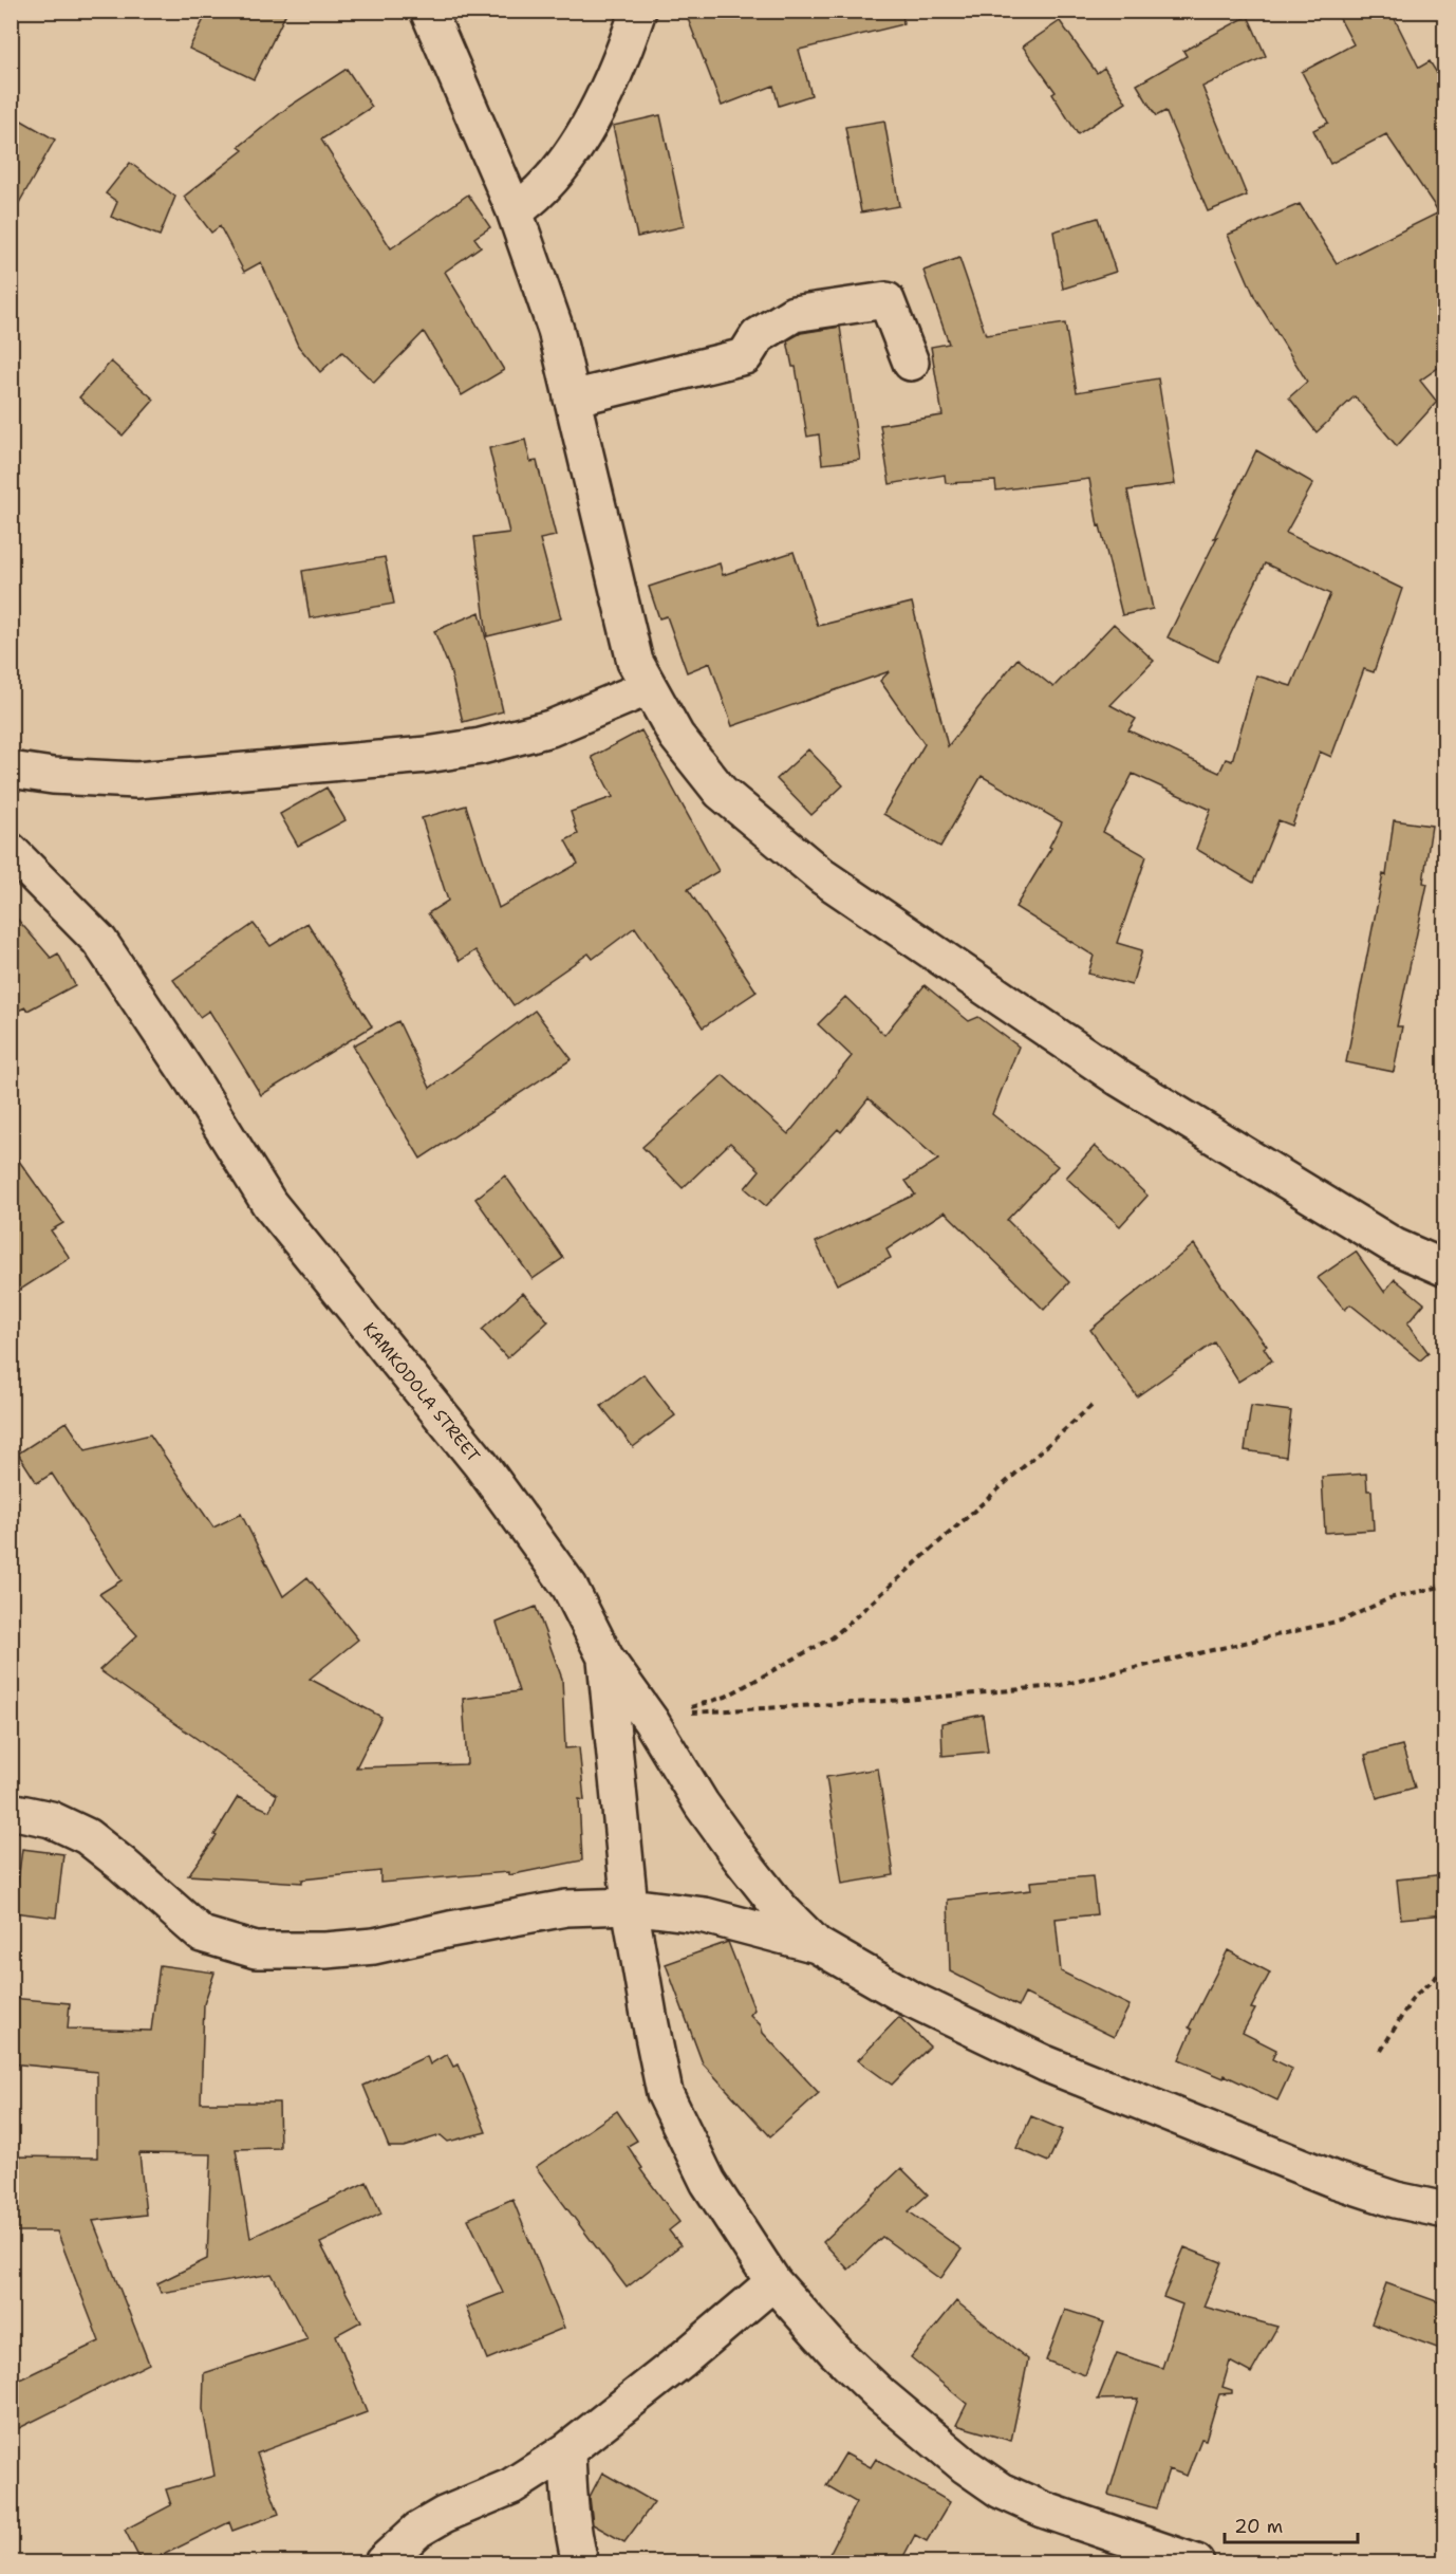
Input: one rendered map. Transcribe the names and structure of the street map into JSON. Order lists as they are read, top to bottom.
{
  "streets": {
    "street": ["KAMKODOLA STREET"]
  },
  "scale_bar": "20 m"
}
